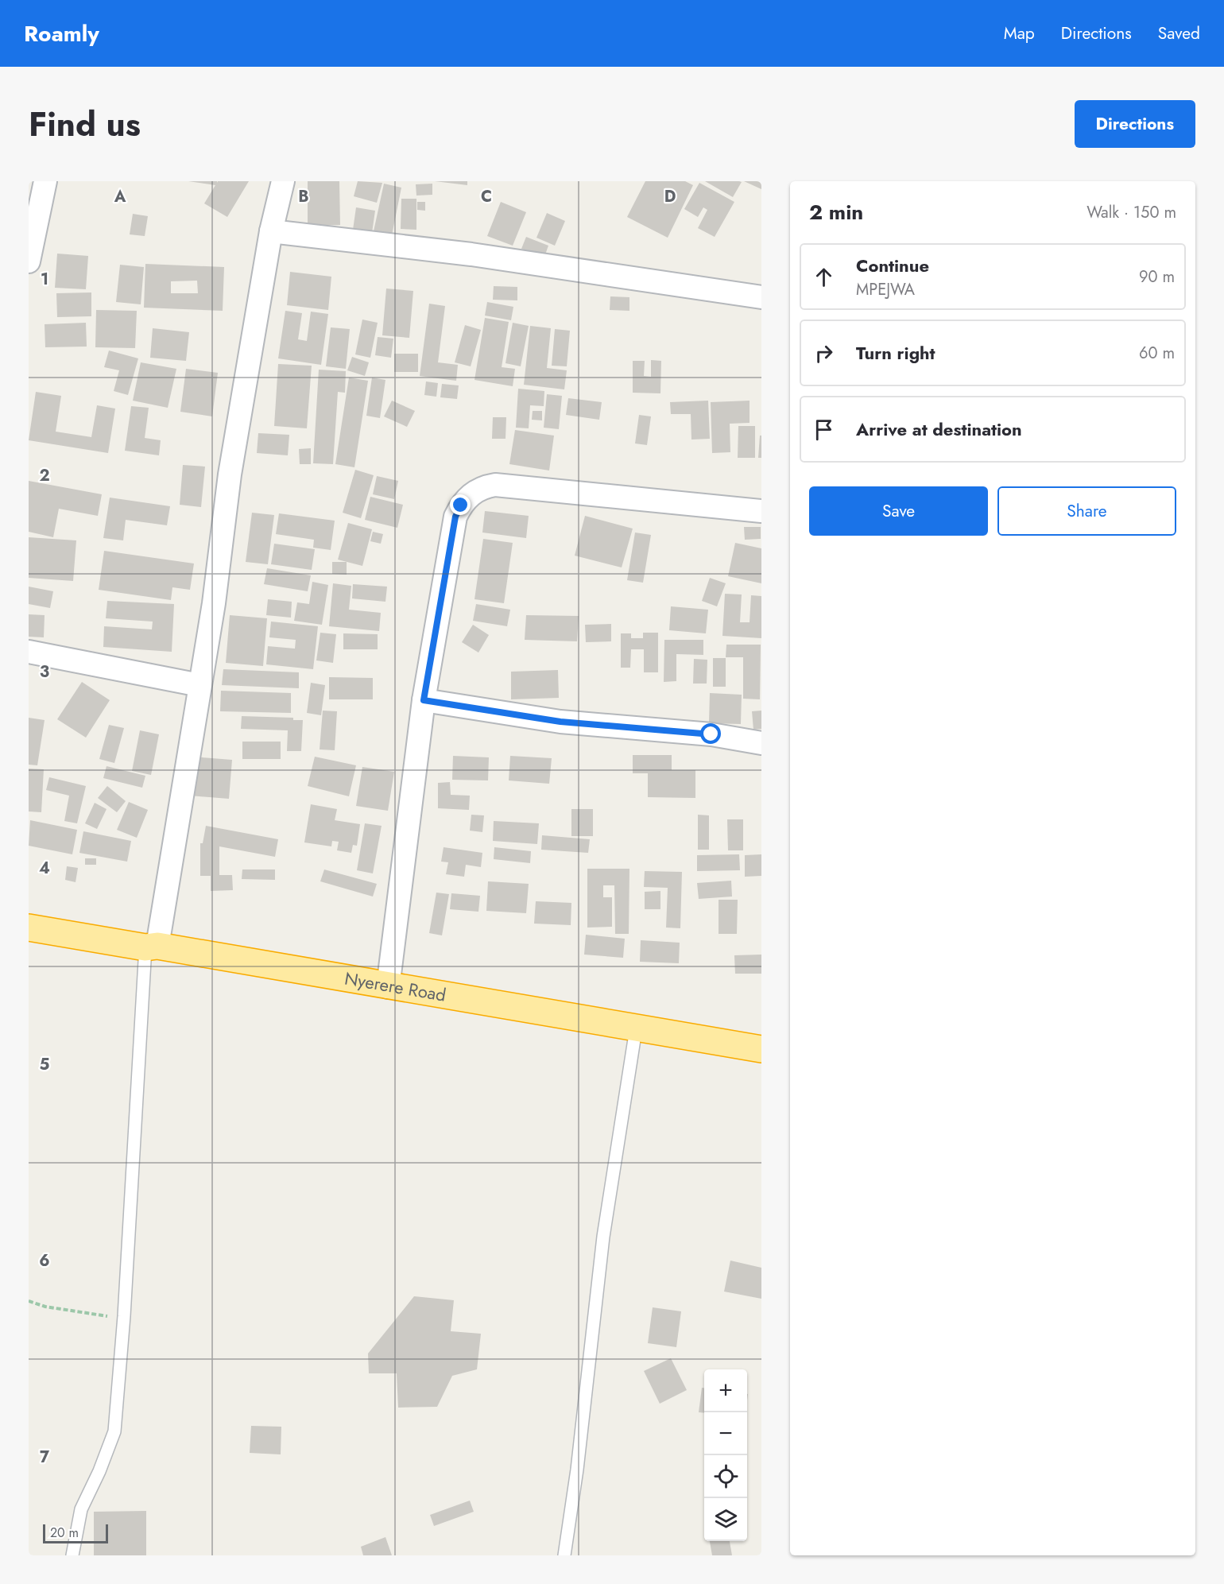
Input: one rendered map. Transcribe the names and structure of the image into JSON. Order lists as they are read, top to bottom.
{
  "streets": {
    "highway": ["Nyerere Road"]
  },
  "scale_bar": "20 m",
  "page": {
    "header": "Roamly",
    "nav": ["Map", "Directions", "Saved"],
    "title": "Find us",
    "buttons": [
      "Directions",
      ["Save", "Share"]
    ],
    "heading": ["2 min", "Walk · 150 m"],
    "list": [
      ["Continue", "MPEJWA", "90 m"],
      ["Turn right", "60 m"],
      "Arrive at destination"
    ],
    "map_buttons": ["+", "−"],
    "scale": "20 m"
  },
  "grid": {
    "columns": [
      "A",
      "B",
      "C",
      "D"
    ],
    "rows": [
      "1",
      "2",
      "3",
      "4",
      "5",
      "6",
      "7"
    ]
  }
}
